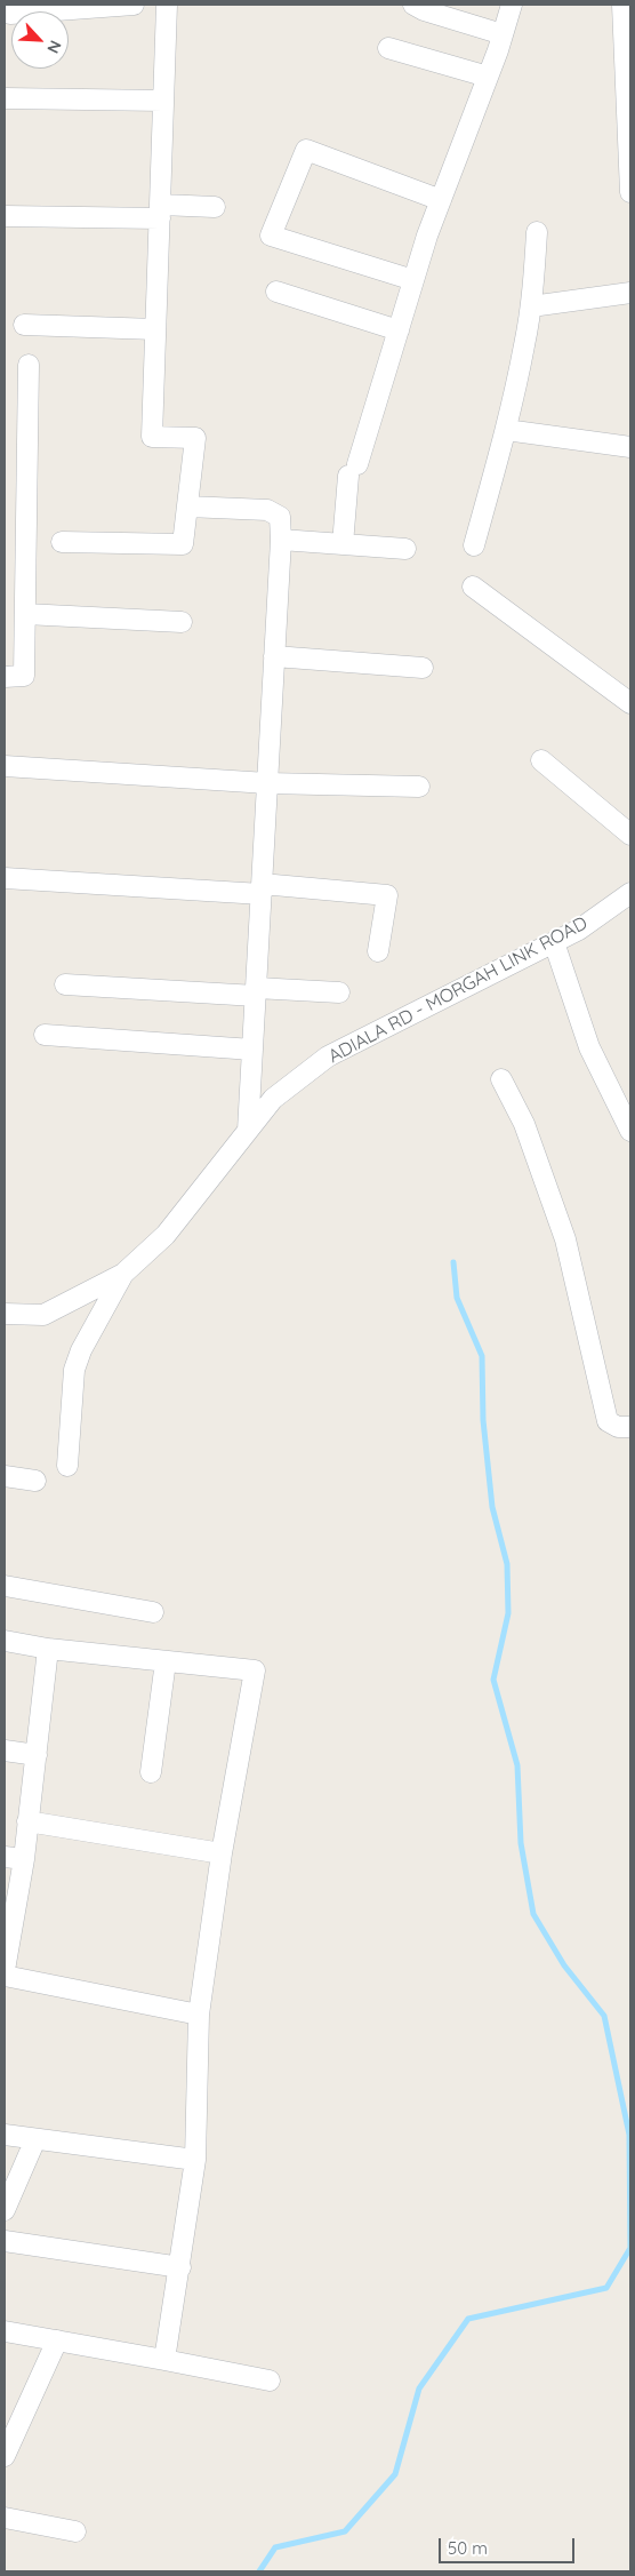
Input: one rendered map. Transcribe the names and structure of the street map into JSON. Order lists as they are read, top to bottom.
{
  "streets": {
    "street": ["ADIALA RD - MORGAH LINK ROAD"]
  },
  "scale_bar": "50 m",
  "north": "bottom right"
}
